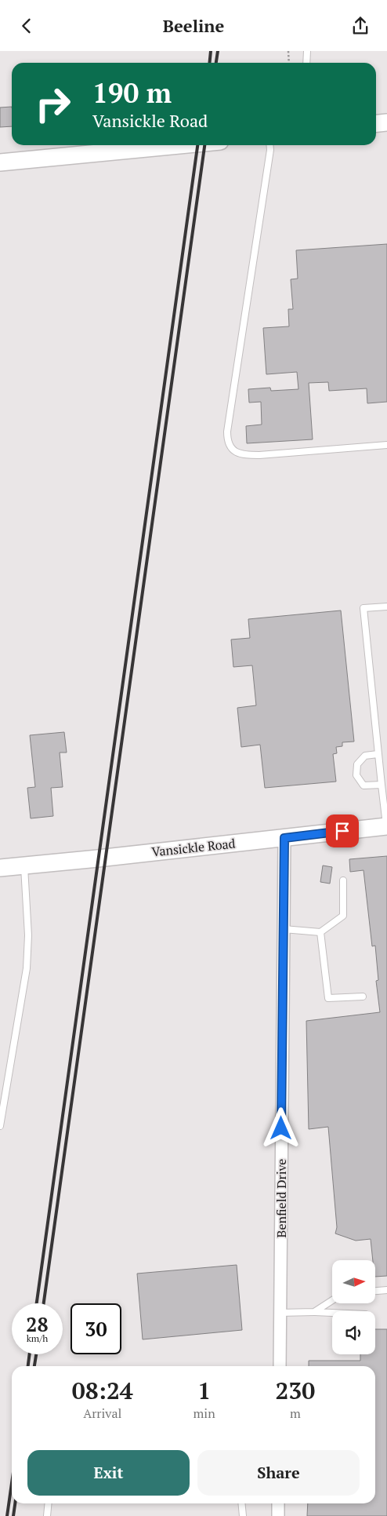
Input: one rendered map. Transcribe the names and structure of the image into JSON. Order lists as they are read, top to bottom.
{
  "streets": {
    "street": ["Vansickle Road", "Benfield Drive"]
  },
  "crossings": [
    ["Vansickle Road", "Benfield Drive"]
  ],
  "north": "right",
  "page": {
    "header": "Beeline",
    "turn": ["190 m", "Vansickle Road"],
    "speed": "28 km/h",
    "limit": "30",
    "eta": [
      "08:24",
      "Arrival",
      "1",
      "min",
      "230",
      "m"
    ],
    "buttons": ["Exit", "Share"]
  }
}
